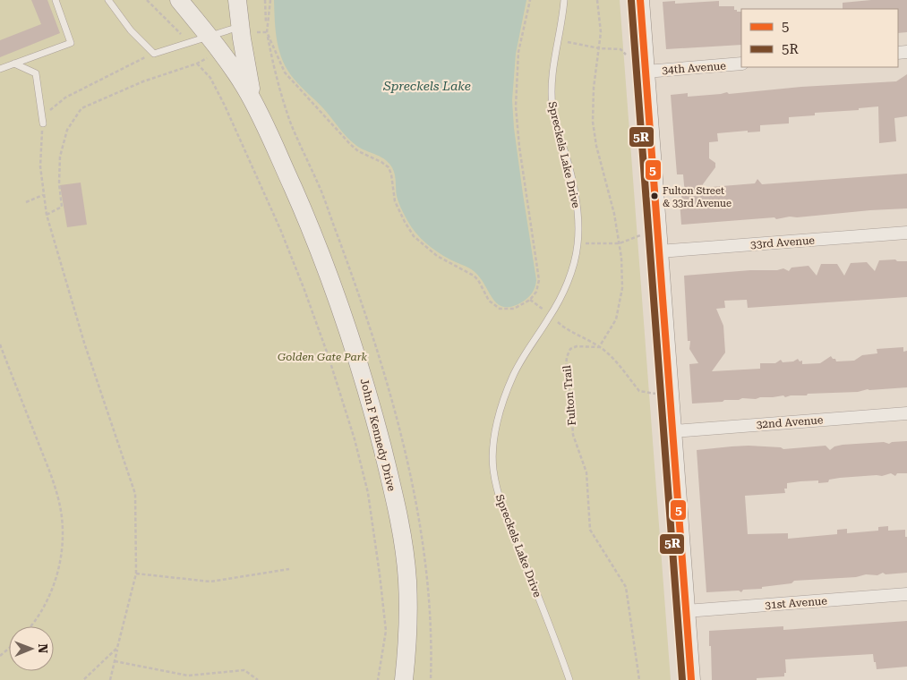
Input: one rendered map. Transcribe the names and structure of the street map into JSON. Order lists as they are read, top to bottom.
{
  "streets": {
    "street": [
      "34th Avenue",
      "33rd Avenue",
      "32nd Avenue",
      "John F Kennedy Drive",
      "31st Avenue"
    ],
    "lane": ["Spreckels Lake Drive"],
    "path": ["Fulton Trail"]
  },
  "water": ["Spreckels Lake"],
  "parks": ["Golden Gate Park"],
  "places": ["Fulton Street & 33rd Avenue"],
  "lines": ["transit line 5", "transit line 5R"],
  "legend": ["5", "5R"],
  "north": "right"
}
